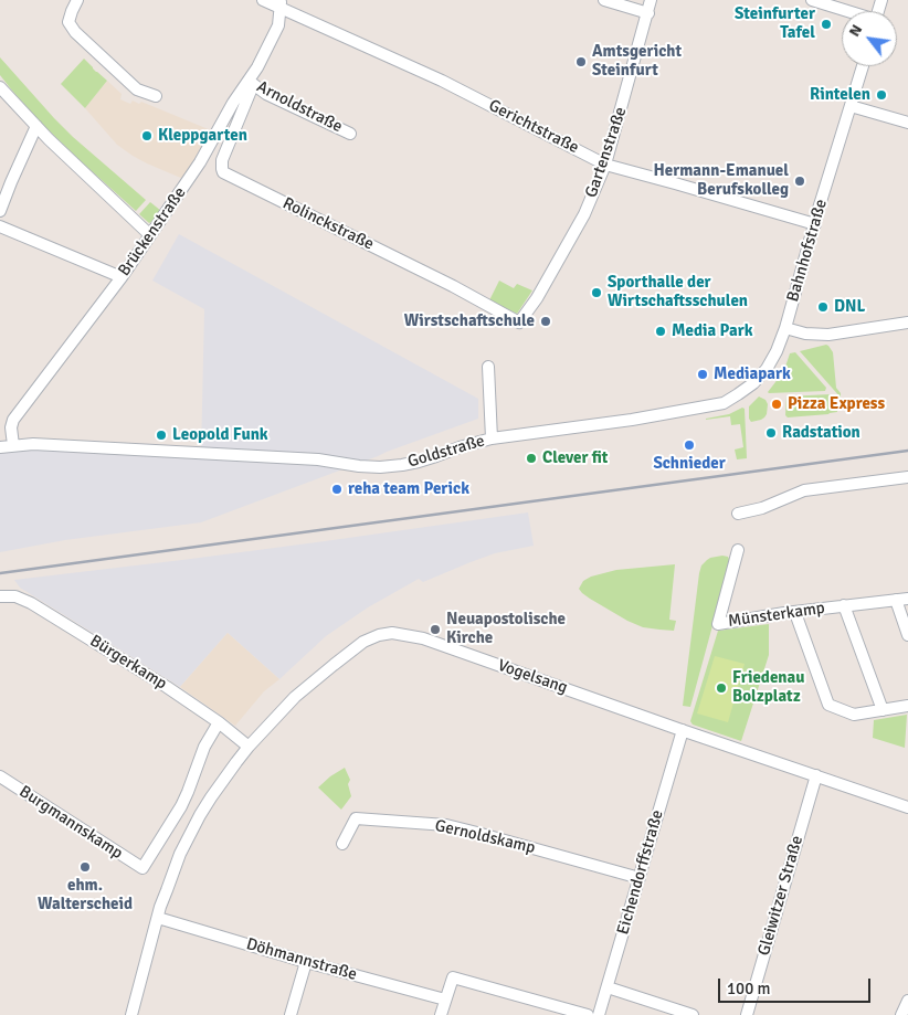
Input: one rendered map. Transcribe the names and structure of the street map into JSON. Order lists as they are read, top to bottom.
{
  "streets": {
    "street": [
      "Arnoldstraße",
      "Gerichtstraße",
      "Gartenstraße",
      "Rolinckstraße",
      "Brückenstraße",
      "Bahnhofstraße",
      "Goldstraße",
      "Münsterkamp",
      "Bürgerkamp",
      "Vogelsang",
      "Burgmannskamp",
      "Gernoldskamp",
      "Eichendorffstraße",
      "Gleiwitzer Straße",
      "Döhmannstraße"
    ]
  },
  "crossings": [
    ["Arnoldstraße", "Rolinckstraße"],
    ["Arnoldstraße", "Brückenstraße"],
    ["Gerichtstraße", "Gartenstraße"],
    ["Gerichtstraße", "Brückenstraße"],
    ["Gerichtstraße", "Bahnhofstraße"],
    ["Gartenstraße", "Rolinckstraße"],
    ["Rolinckstraße", "Brückenstraße"],
    ["Brückenstraße", "Goldstraße"],
    ["Bahnhofstraße", "Goldstraße"],
    ["Bürgerkamp", "Vogelsang"],
    ["Bürgerkamp", "Burgmannskamp"],
    ["Vogelsang", "Eichendorffstraße"],
    ["Vogelsang", "Gleiwitzer Straße"],
    ["Vogelsang", "Döhmannstraße"],
    ["Gernoldskamp", "Eichendorffstraße"]
  ],
  "places": [
    "Steinfurter Tafel",
    "Amtsgericht Steinfurt",
    "Rintelen",
    "Kleppgarten",
    "Hermann-Emanuel Berufskolleg",
    "Sporthalle der Wirtschaftsschulen",
    "DNL",
    "Wirstschaftschule",
    "Media Park",
    "Mediapark",
    "Pizza Express",
    "Radstation",
    "Leopold Funk",
    "Schnieder",
    "Clever fit",
    "reha team Perick",
    "Neuapostolische Kirche",
    "Friedenau Bolzplatz",
    "ehm. Walterscheid"
  ],
  "scale_bar": "100 m",
  "north": "top left"
}
